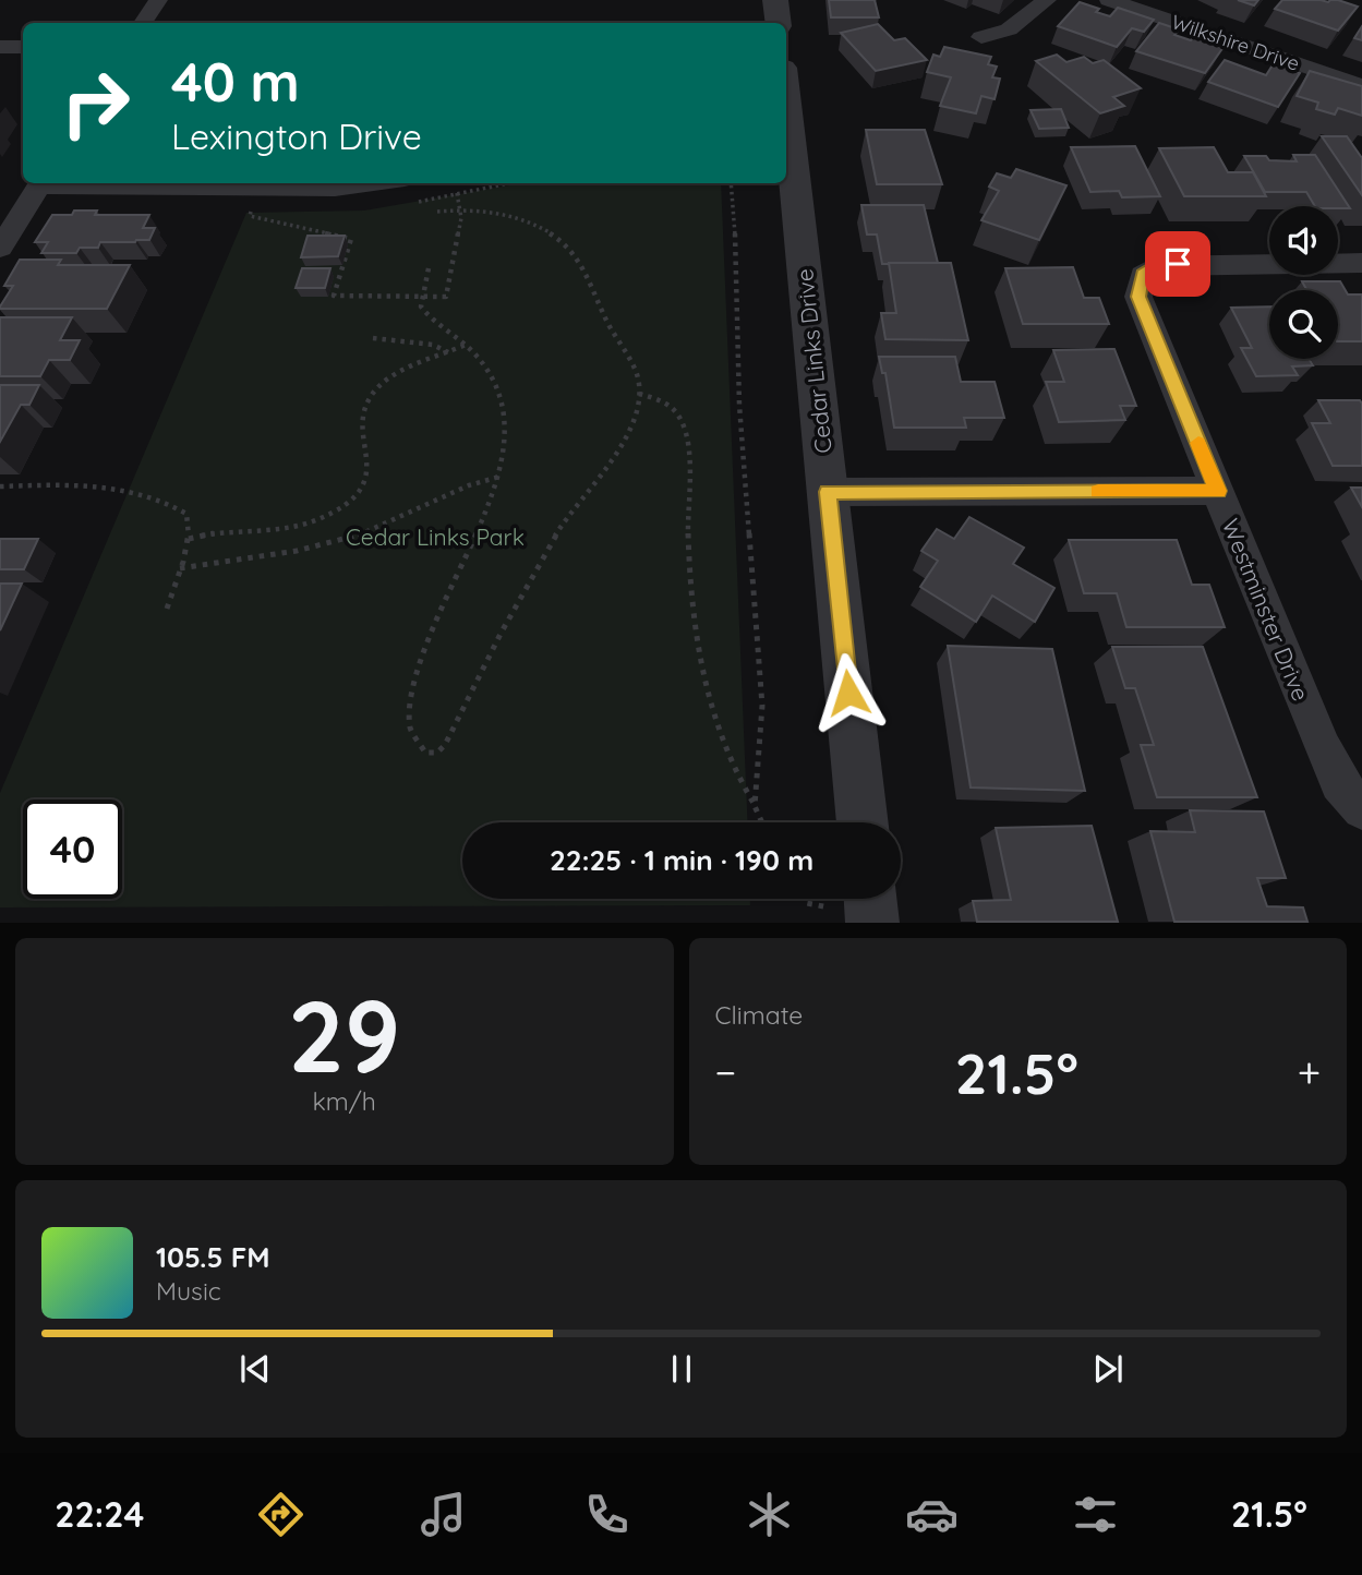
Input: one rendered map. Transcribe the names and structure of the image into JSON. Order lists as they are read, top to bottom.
{
  "streets": {
    "street": ["Wilkshire Drive", "Cedar Links Drive", "Westminster Drive"]
  },
  "parks": ["Cedar Links Park"],
  "page": {
    "turn": ["40 m", "Lexington Drive"],
    "limit": "40",
    "trip": "22:25 · 1 min · 190 m",
    "tile": [
      ["29", "km/h"],
      "Climate"
    ],
    "heat": ["−", "21.5°", "+"],
    "song": ["105.5 FM", "Music"],
    "tabs": ["22:24", "21.5°"]
  }
}
